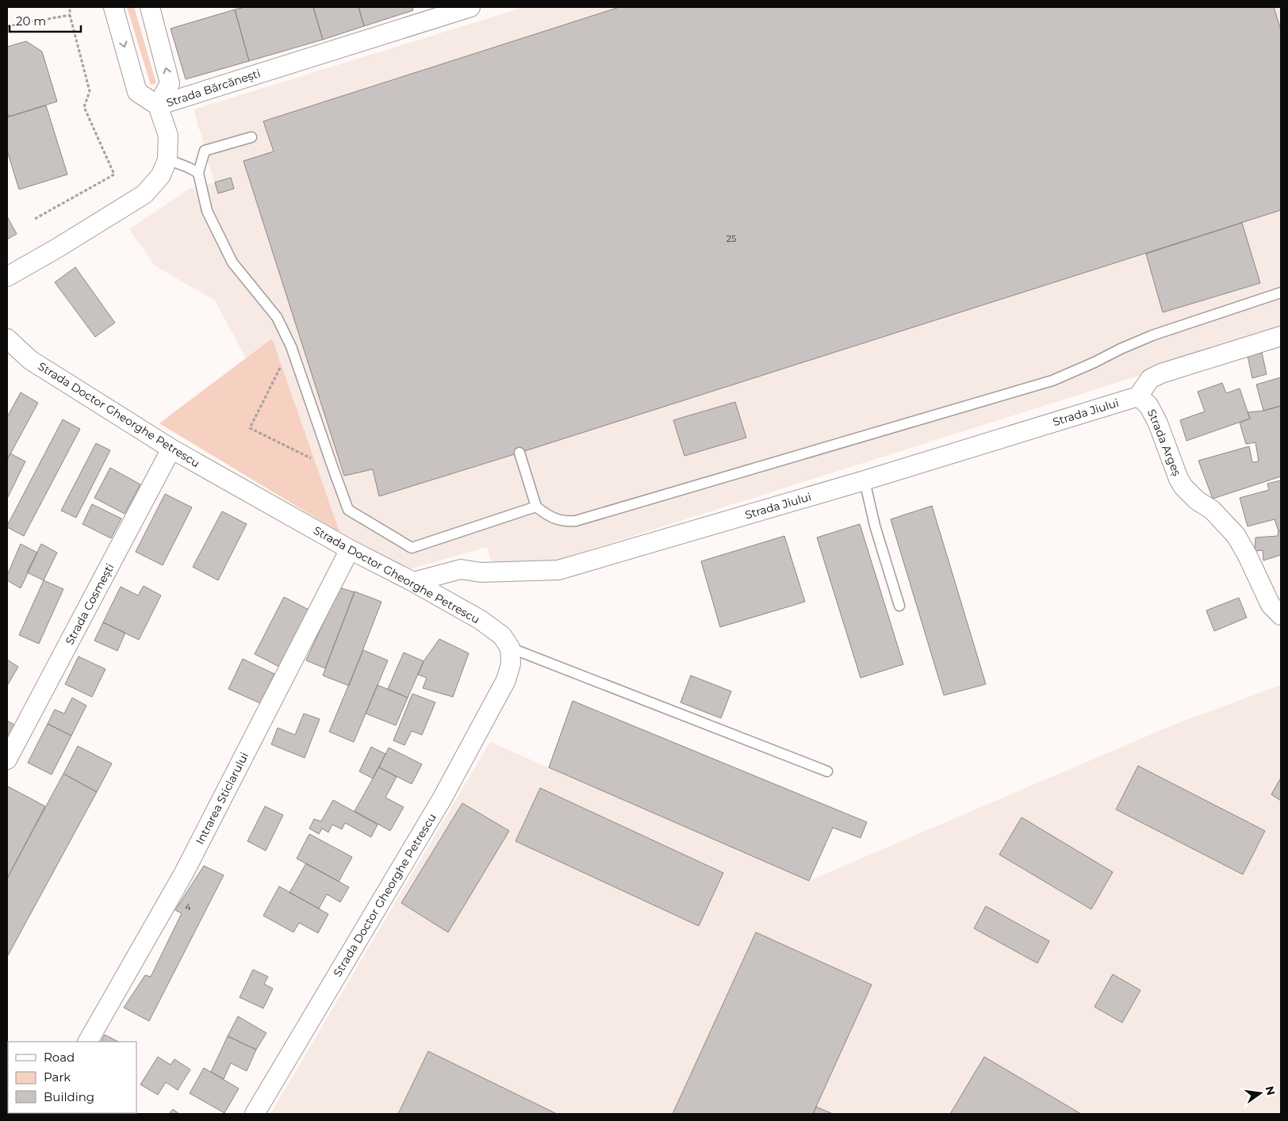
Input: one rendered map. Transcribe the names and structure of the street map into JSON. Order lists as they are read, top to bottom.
{
  "streets": {
    "street": [
      "Strada Bărcănești",
      "Strada Jiului",
      "Strada Doctor Gheorghe Petrescu",
      "Strada Argeș",
      "Strada Cosmești",
      "Intrarea Sticlarului"
    ]
  },
  "crossings": [
    ["Strada Jiului", "Strada Doctor Gheorghe Petrescu"],
    ["Strada Jiului", "Strada Argeș"],
    ["Strada Doctor Gheorghe Petrescu", "Strada Cosmești"],
    ["Strada Doctor Gheorghe Petrescu", "Intrarea Sticlarului"]
  ],
  "house_numbers": ["25", "4"],
  "legend": ["Road", "Park", "Building"],
  "scale_bar": "20 m",
  "north": "right"
}
